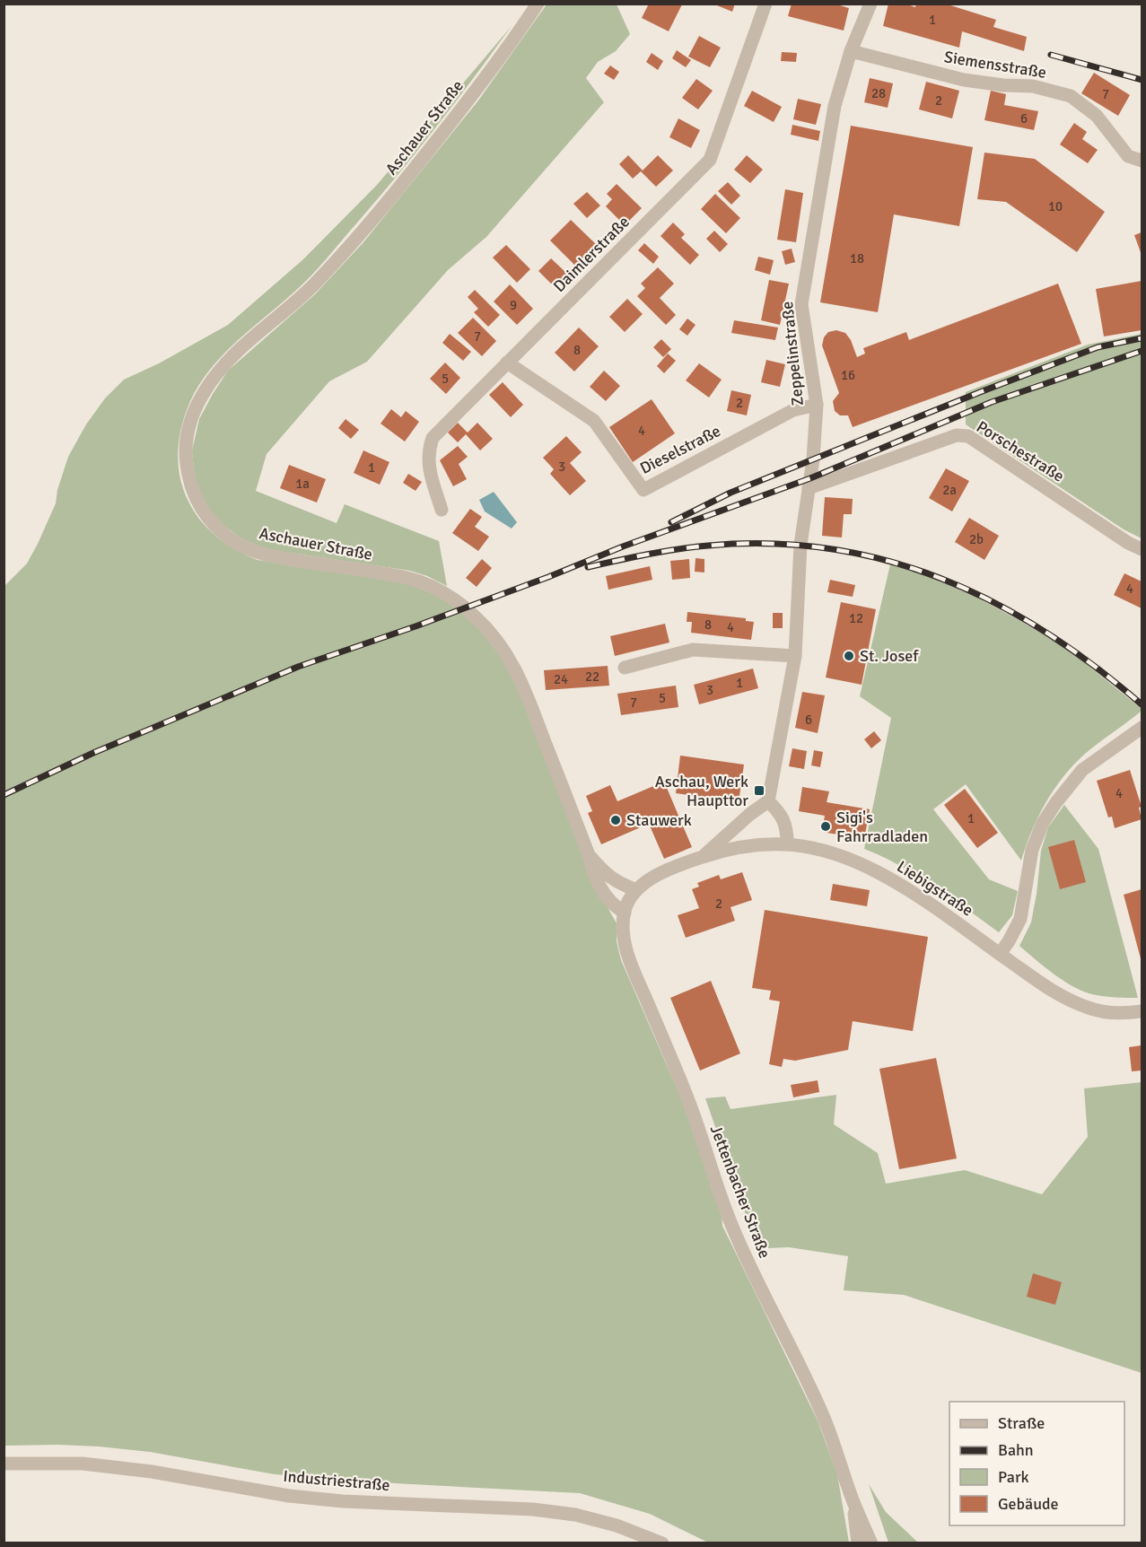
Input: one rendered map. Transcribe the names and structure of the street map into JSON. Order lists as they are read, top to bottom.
{
  "streets": {
    "street": [
      "Siemensstraße",
      "Aschauer Straße",
      "Daimlerstraße",
      "Zeppelinstraße",
      "Dieselstraße",
      "Porschestraße",
      "Liebigstraße",
      "Jettenbacher Straße",
      "Industriestraße"
    ]
  },
  "crossings": [
    ["Siemensstraße", "Zeppelinstraße"],
    ["Aschauer Straße", "Liebigstraße"],
    ["Aschauer Straße", "Jettenbacher Straße"],
    ["Daimlerstraße", "Dieselstraße"],
    ["Zeppelinstraße", "Dieselstraße"],
    ["Zeppelinstraße", "Porschestraße"],
    ["Liebigstraße", "Jettenbacher Straße"]
  ],
  "places": {
    "other": ["St. Josef", "Stauwerk", "Sigi's Fahrradladen"],
    "transit": ["Aschau, Werk Haupttor"]
  },
  "house_numbers": [
    "1",
    "28",
    "7",
    "2",
    "6",
    "10",
    "18",
    "9",
    "7",
    "8",
    "16",
    "5",
    "2",
    "4",
    "3",
    "1",
    "1a",
    "2a",
    "2b",
    "4",
    "12",
    "8",
    "4",
    "22",
    "24",
    "1",
    "3",
    "5",
    "7",
    "6",
    "4",
    "1",
    "2"
  ],
  "legend": [
    "Straße",
    "Bahn",
    "Park",
    "Gebäude"
  ]
}
